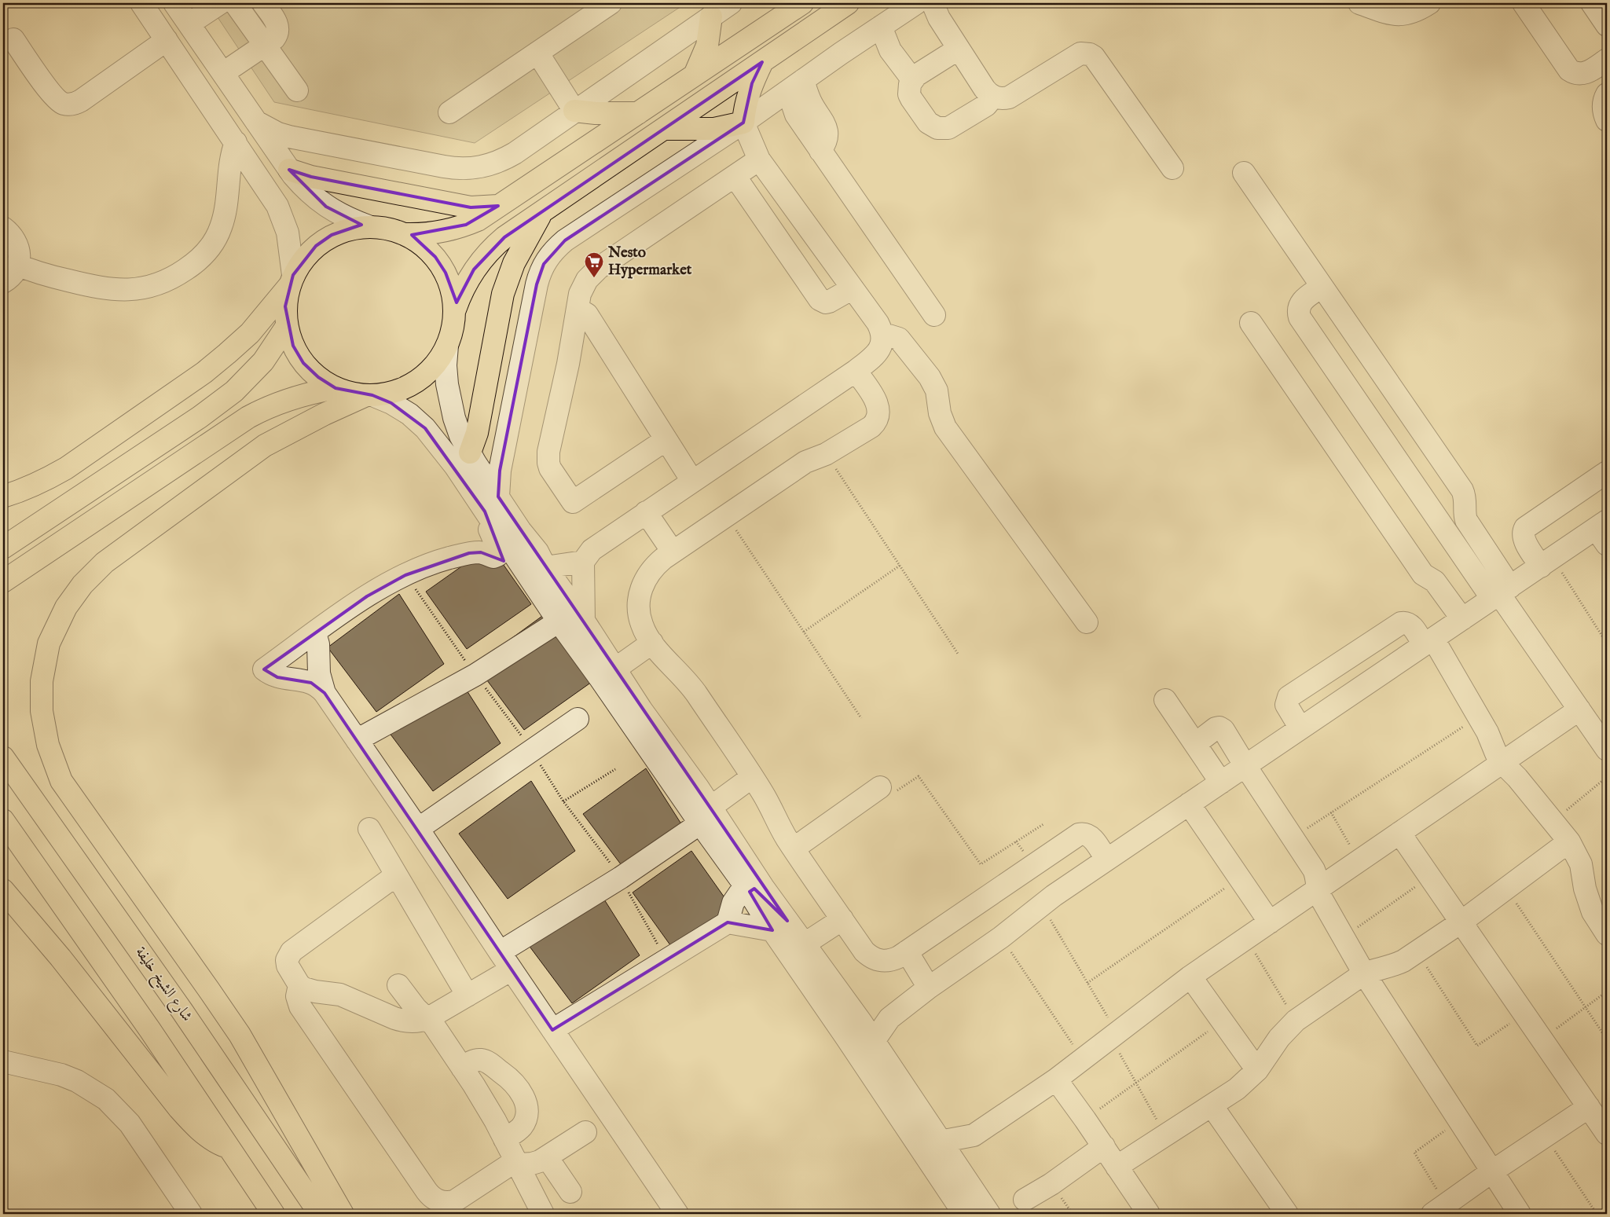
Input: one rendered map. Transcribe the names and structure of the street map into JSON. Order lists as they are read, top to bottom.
{
  "streets": {
    "main road": ["شارع الشيخ خليفة"]
  },
  "places": {
    "supermarket": ["Nesto Hypermarket"]
  }
}
